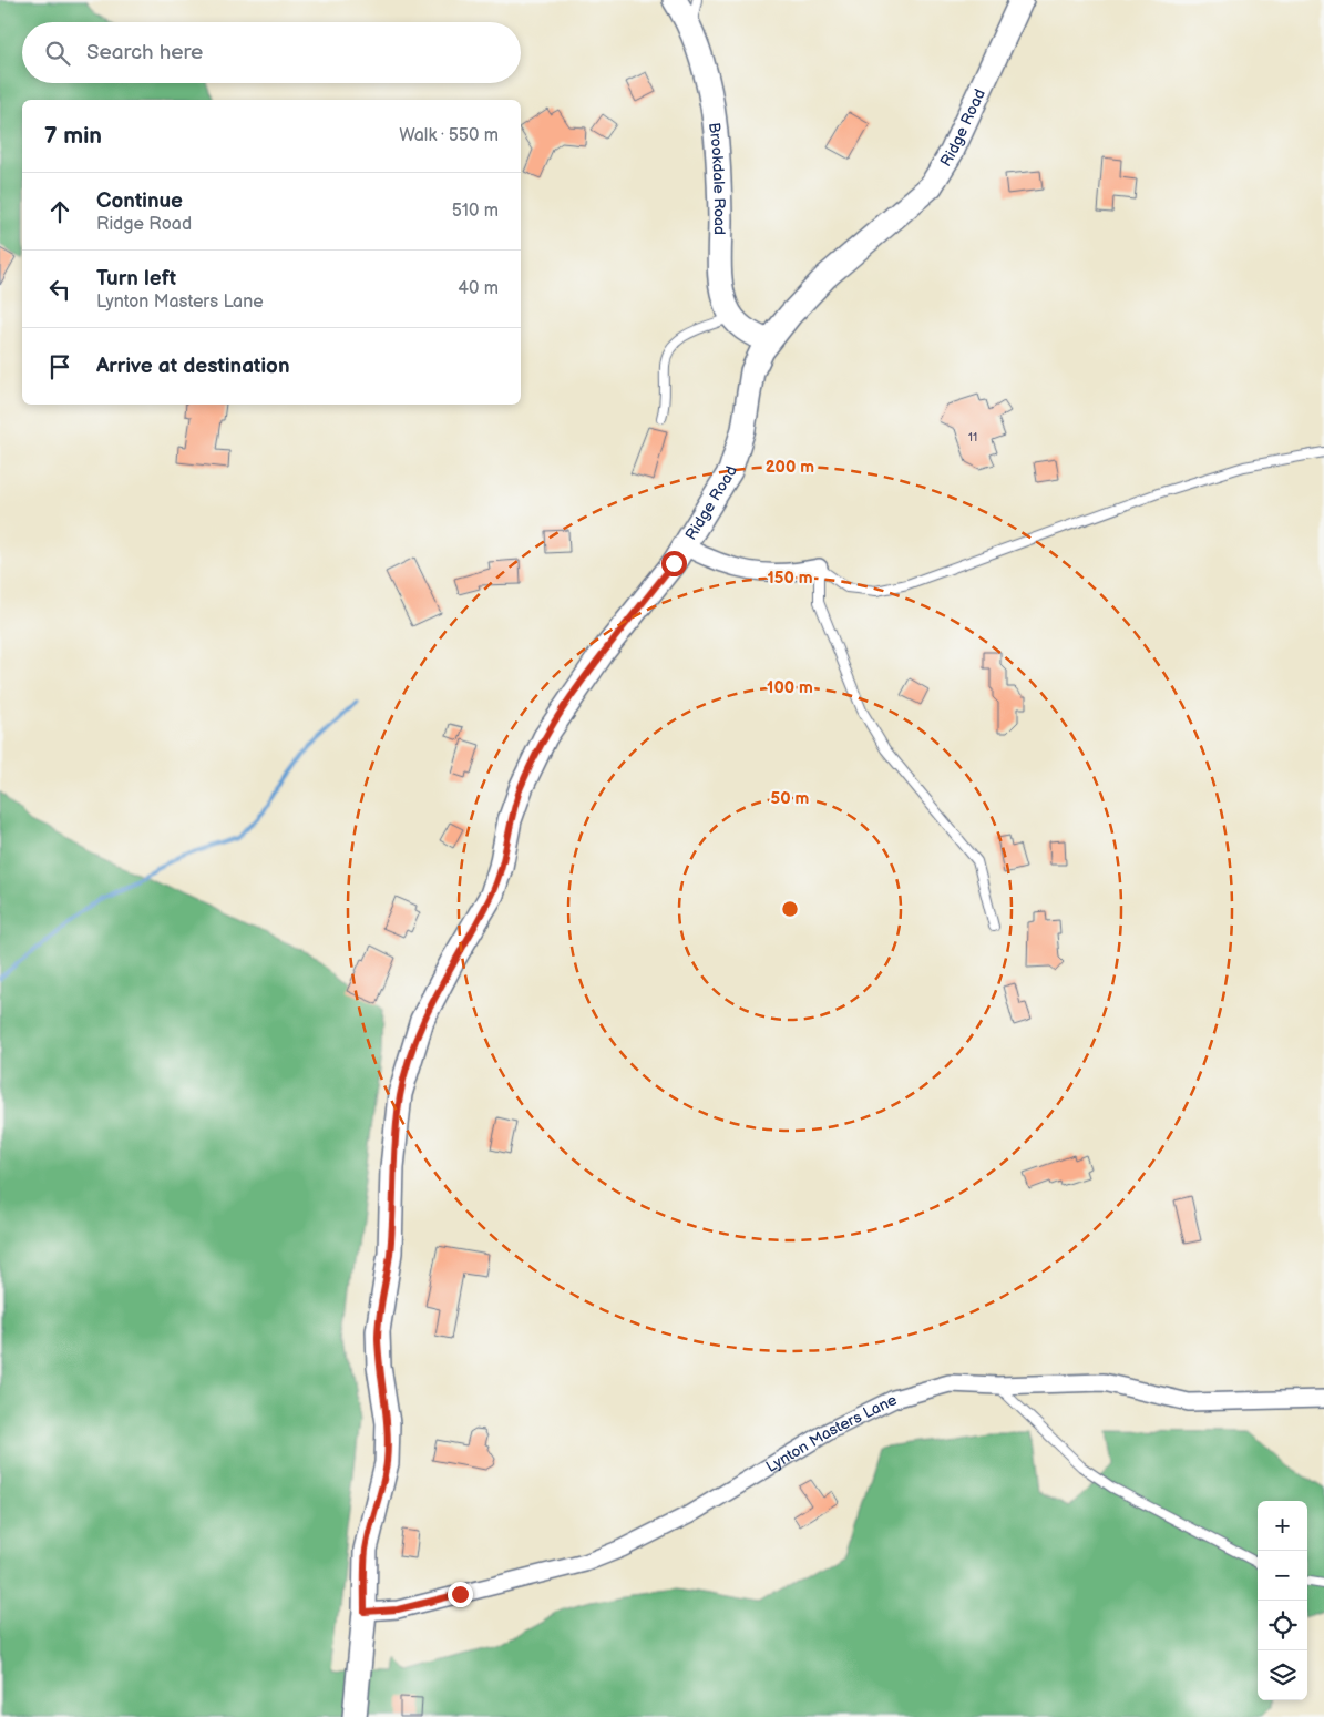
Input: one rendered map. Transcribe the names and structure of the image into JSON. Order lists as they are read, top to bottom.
{
  "streets": {
    "street": ["Ridge Road", "Brookdale Road", "Lynton Masters Lane"]
  },
  "crossings": [
    ["Ridge Road", "Lynton Masters Lane"]
  ],
  "house_numbers": ["11"],
  "page": {
    "search": "Search here",
    "heading": ["7 min", "Walk · 550 m"],
    "list": [
      ["Continue", "Ridge Road", "510 m"],
      ["Turn left", "Lynton Masters Lane", "40 m"],
      "Arrive at destination"
    ],
    "map_buttons": ["+", "−"]
  },
  "rings": [
    "200 m",
    "150 m",
    "100 m",
    "50 m"
  ]
}
